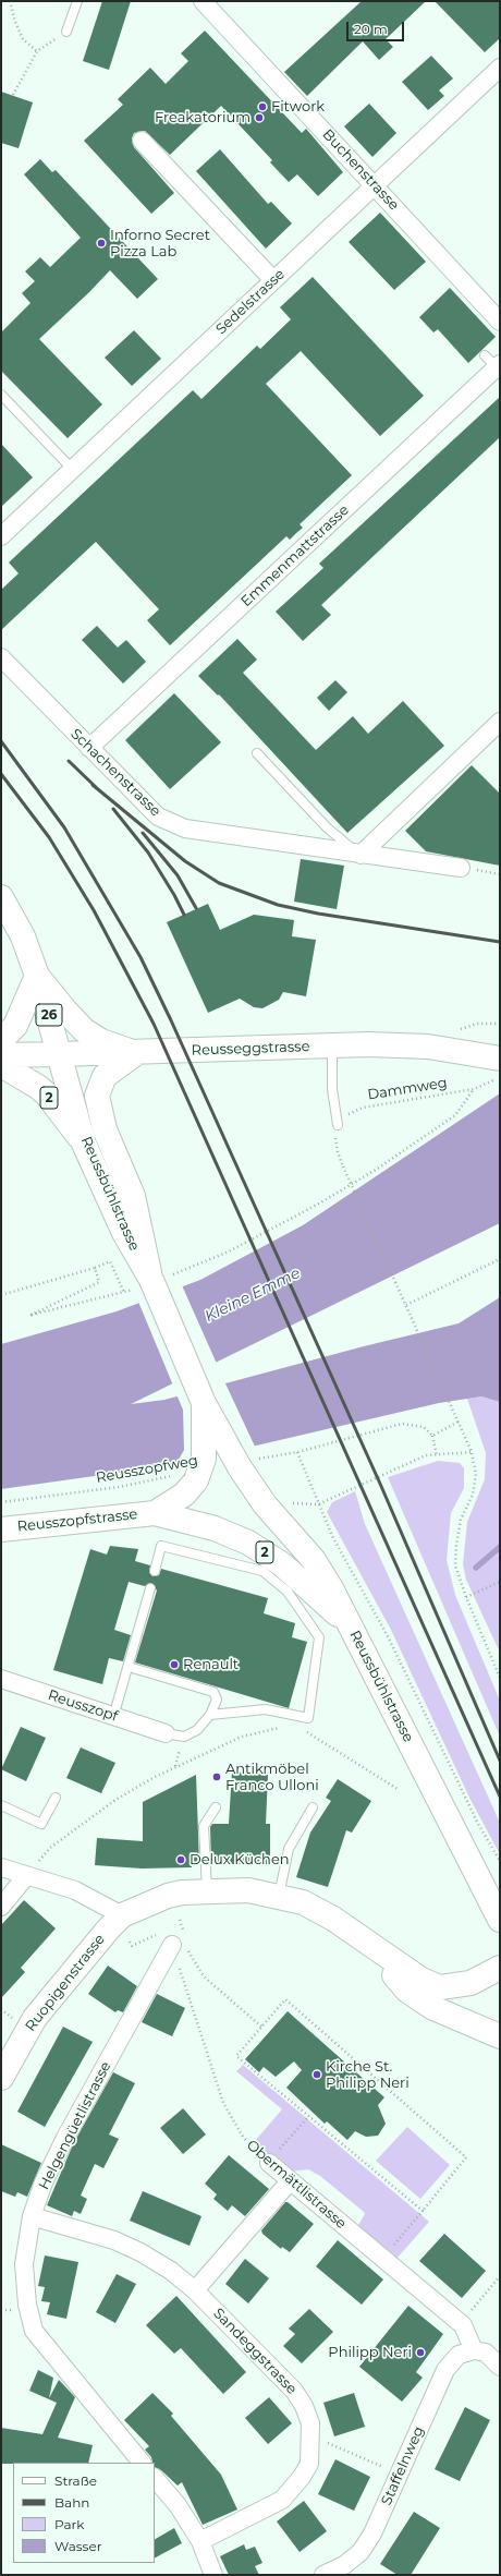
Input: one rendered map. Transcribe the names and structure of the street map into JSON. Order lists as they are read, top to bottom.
{
  "streets": {
    "main road": [
      "26",
      "Reusseggstrasse",
      "2",
      "Reussbühlstrasse",
      "Reusszopfstrasse",
      "Ruopigenstrasse"
    ],
    "street": [
      "Buchenstrasse",
      "Sedelstrasse",
      "Emmenmattstrasse",
      "Schachenstrasse",
      "Reusszopf",
      "Helgengüetlistrasse",
      "Obermättlistrasse",
      "Sandeggstrasse",
      "Staffelnweg"
    ],
    "path": ["Dammweg", "Reusszopfweg"]
  },
  "crossings": [
    ["Buchenstrasse", "Sedelstrasse"],
    ["Emmenmattstrasse", "Schachenstrasse"],
    ["26", "Reusseggstrasse"],
    ["26", "Reussbühlstrasse"],
    ["Reusseggstrasse", "Reussbühlstrasse"],
    ["2", "Reussbühlstrasse"],
    ["Reussbühlstrasse", "Reusszopfstrasse"],
    ["Reusszopfweg", "Reusszopfstrasse"],
    ["Helgengüetlistrasse", "Obermättlistrasse"],
    ["Helgengüetlistrasse", "Sandeggstrasse"],
    ["Obermättlistrasse", "Staffelnweg"]
  ],
  "water": ["Kleine Emme"],
  "places": [
    "Fitwork",
    "Freakatorium",
    "Inforno Secret Pizza Lab",
    "Renault",
    "Antikmöbel Franco Ulloni",
    "Delux Küchen",
    "Kirche St. Philipp Neri",
    "Philipp Neri"
  ],
  "legend": [
    "Straße",
    "Bahn",
    "Park",
    "Wasser"
  ],
  "scale_bar": "20 m"
}
